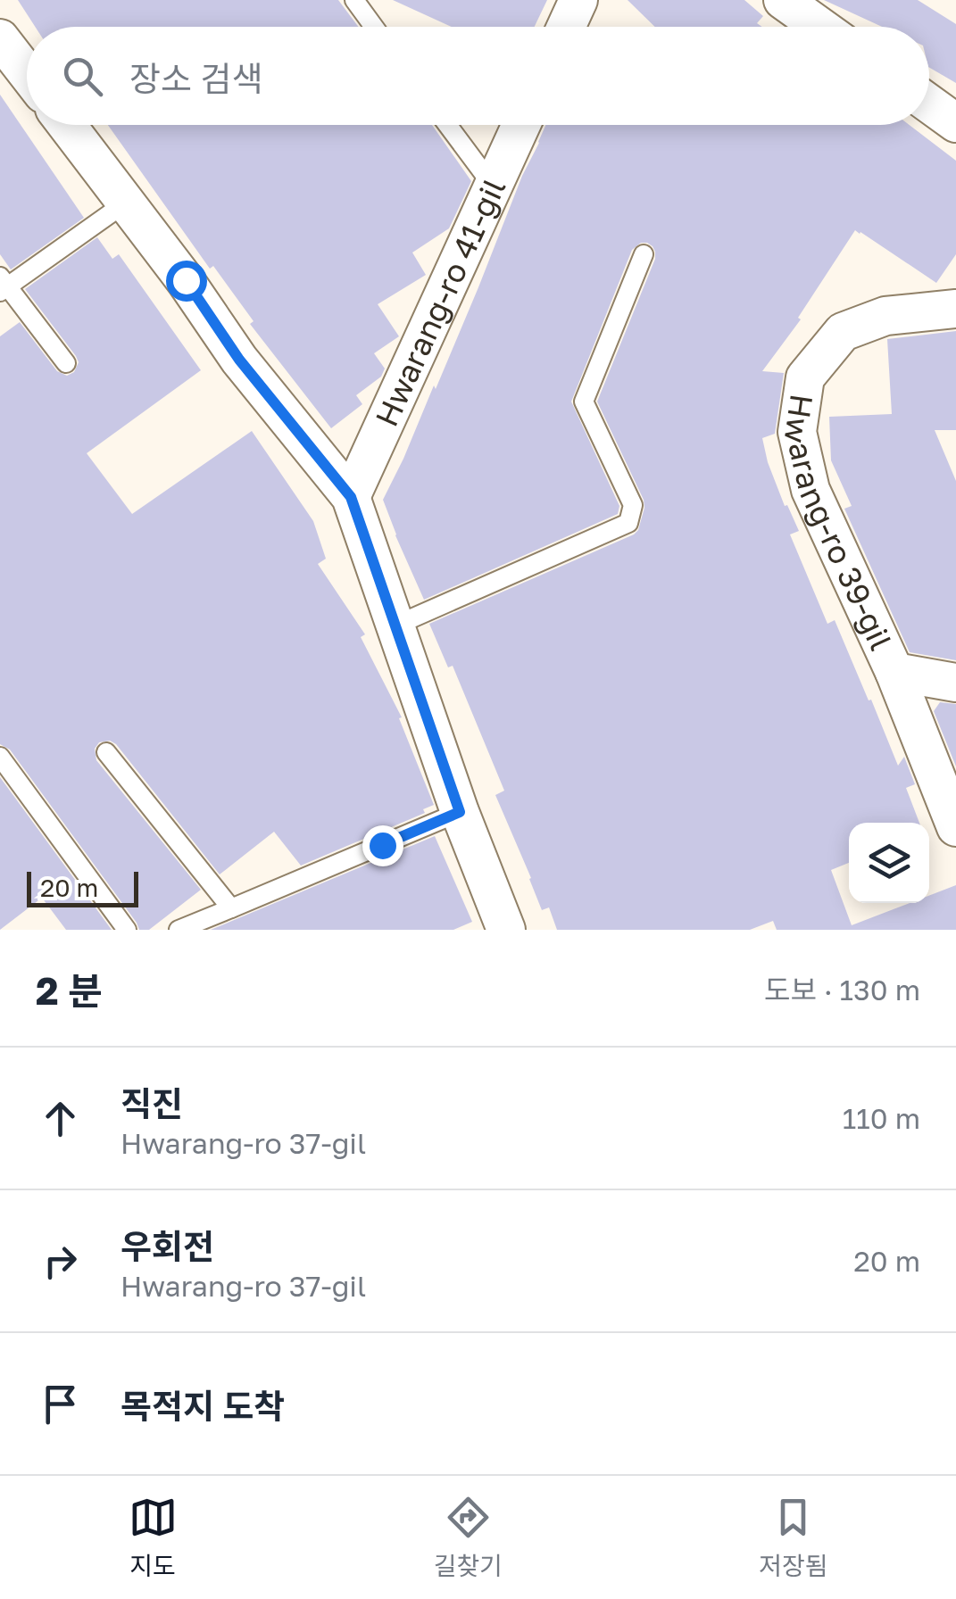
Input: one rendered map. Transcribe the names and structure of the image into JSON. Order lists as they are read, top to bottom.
{
  "streets": {
    "street": ["Hwarang-ro 41-gil", "Hwarang-ro 39-gil"]
  },
  "scale_bar": "20 m",
  "page": {
    "search": "장소 검색",
    "scale": "20 m",
    "heading": ["2 분", "도보 · 130 m"],
    "list": [
      ["직진", "Hwarang-ro 37-gil", "110 m"],
      ["우회전", "Hwarang-ro 37-gil", "20 m"],
      "목적지 도착"
    ],
    "nav": ["지도", "길찾기", "저장됨"]
  }
}
